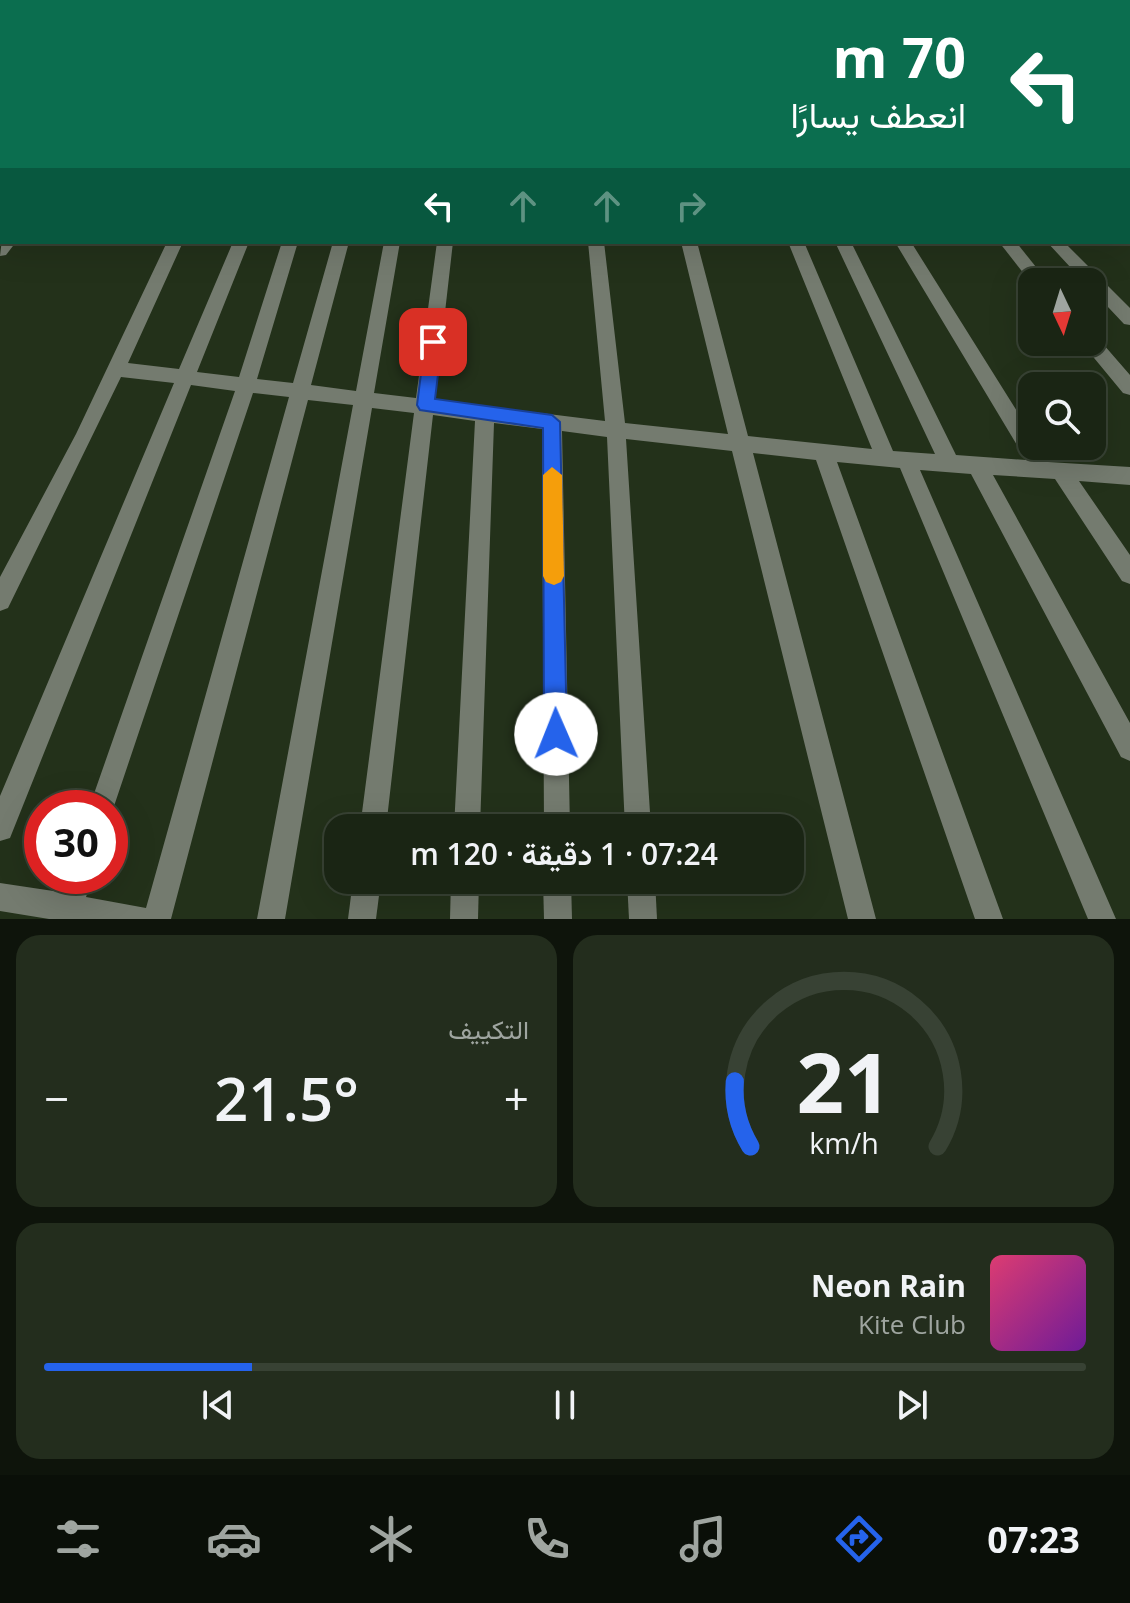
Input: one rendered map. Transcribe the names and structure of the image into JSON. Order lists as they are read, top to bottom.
{
  "north": "bottom",
  "page": {
    "turn": ["70 m", "انعطف يسارًا"],
    "limit": "30",
    "trip": "07:24 · 1 دقيقة · 120 m",
    "tile": "التكييف",
    "heat": ["−", "21.5°", "+"],
    "song": ["Neon Rain", "Kite Club"],
    "tabs": "07:23",
    "gauge": ["21", "km/h"]
  }
}
